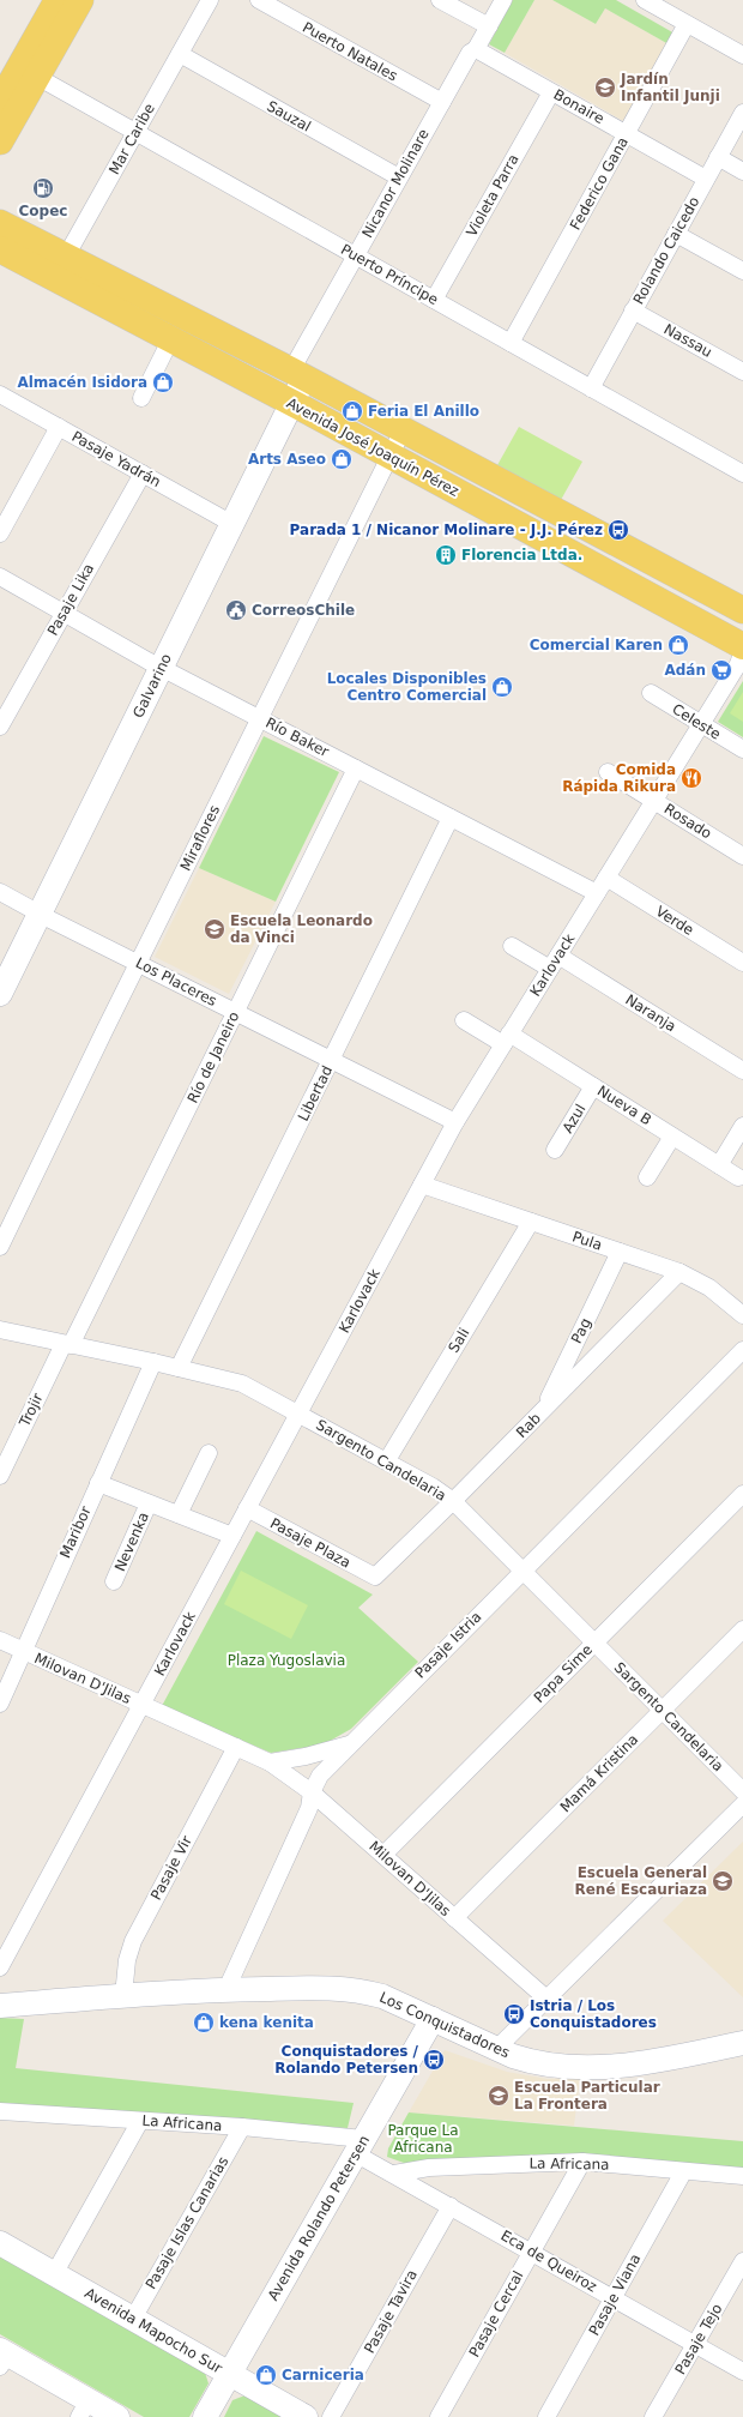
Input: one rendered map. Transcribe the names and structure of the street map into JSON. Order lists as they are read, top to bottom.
{
  "streets": {
    "main road": ["Avenida José Joaquín Pérez"],
    "street": [
      "Puerto Natales",
      "Bonaire",
      "Sauzal",
      "Mar Caribe",
      "Nicanor Molinare",
      "Federico Gana",
      "Violeta Parra",
      "Rolando Caicedo",
      "Puerto Príncipe",
      "Nassau",
      "Pasaje Yadrán",
      "Pasaje Lika",
      "Galvarino",
      "Celeste",
      "Río Baker",
      "Rosado",
      "Miraflores",
      "Verde",
      "Karlovack",
      "Los Placeres",
      "Naranja",
      "Río de Janeiro",
      "Libertad",
      "Nueva B",
      "Azul",
      "Pula",
      "Pag",
      "Sali",
      "Trojir",
      "Rab",
      "Sargento Candelaria",
      "Maribor",
      "Nevenka",
      "Pasaje Plaza",
      "Pasaje Istria",
      "Papa Sime",
      "Milovan D'Jilas",
      "Mamá Kristina",
      "Pasaje Vir",
      "Los Conquistadores",
      "La Africana",
      "Avenida Rolando Petersen",
      "Pasaje Islas Canarias",
      "Eca de Queiroz",
      "Pasaje Viana",
      "Pasaje Tavira",
      "Pasaje Cercal",
      "Avenida Mapocho Sur",
      "Pasaje Tejo"
    ]
  },
  "crossings": [
    ["Puerto Natales", "Nicanor Molinare"],
    ["Bonaire", "Nicanor Molinare"],
    ["Bonaire", "Federico Gana"],
    ["Bonaire", "Violeta Parra"],
    ["Bonaire", "Rolando Caicedo"],
    ["Sauzal", "Mar Caribe"],
    ["Sauzal", "Nicanor Molinare"],
    ["Mar Caribe", "Puerto Príncipe"],
    ["Mar Caribe", "Avenida José Joaquín Pérez"],
    ["Nicanor Molinare", "Puerto Príncipe"],
    ["Nicanor Molinare", "Avenida José Joaquín Pérez"],
    ["Nicanor Molinare", "Galvarino"],
    ["Federico Gana", "Puerto Príncipe"],
    ["Violeta Parra", "Puerto Príncipe"],
    ["Rolando Caicedo", "Puerto Príncipe"],
    ["Rolando Caicedo", "Nassau"],
    ["Avenida José Joaquín Pérez", "Galvarino"],
    ["Avenida José Joaquín Pérez", "Miraflores"],
    ["Avenida José Joaquín Pérez", "Karlovack"],
    ["Pasaje Yadrán", "Pasaje Lika"],
    ["Pasaje Yadrán", "Galvarino"],
    ["Pasaje Lika", "Río Baker"],
    ["Galvarino", "Río Baker"],
    ["Galvarino", "Los Placeres"],
    ["Celeste", "Karlovack"],
    ["Río Baker", "Miraflores"],
    ["Río Baker", "Karlovack"],
    ["Río Baker", "Río de Janeiro"],
    ["Río Baker", "Libertad"],
    ["Rosado", "Karlovack"],
    ["Miraflores", "Los Placeres"],
    ["Verde", "Karlovack"],
    ["Karlovack", "Los Placeres"],
    ["Karlovack", "Naranja"],
    ["Karlovack", "Nueva B"],
    ["Karlovack", "Pula"],
    ["Karlovack", "Sargento Candelaria"],
    ["Karlovack", "Nevenka"],
    ["Karlovack", "Pasaje Plaza"],
    ["Karlovack", "Milovan D'Jilas"],
    ["Los Placeres", "Río de Janeiro"],
    ["Los Placeres", "Libertad"],
    ["Río de Janeiro", "Trojir"],
    ["Río de Janeiro", "Sargento Candelaria"],
    ["Libertad", "Sargento Candelaria"],
    ["Nueva B", "Azul"],
    ["Pula", "Pag"],
    ["Pula", "Sali"],
    ["Pula", "Rab"],
    ["Pag", "Rab"],
    ["Sali", "Sargento Candelaria"],
    ["Trojir", "Sargento Candelaria"],
    ["Rab", "Sargento Candelaria"],
    ["Rab", "Pasaje Plaza"],
    ["Sargento Candelaria", "Maribor"],
    ["Sargento Candelaria", "Pasaje Istria"],
    ["Sargento Candelaria", "Papa Sime"],
    ["Sargento Candelaria", "Mamá Kristina"],
    ["Maribor", "Nevenka"],
    ["Maribor", "Milovan D'Jilas"],
    ["Pasaje Istria", "Milovan D'Jilas"],
    ["Pasaje Istria", "Los Conquistadores"],
    ["Papa Sime", "Milovan D'Jilas"],
    ["Milovan D'Jilas", "Mamá Kristina"],
    ["Milovan D'Jilas", "Pasaje Vir"],
    ["Pasaje Vir", "Los Conquistadores"],
    ["Los Conquistadores", "Avenida Rolando Petersen"],
    ["La Africana", "Avenida Rolando Petersen"],
    ["La Africana", "Pasaje Islas Canarias"],
    ["La Africana", "Eca de Queiroz"],
    ["La Africana", "Pasaje Viana"],
    ["La Africana", "Pasaje Cercal"],
    ["Avenida Rolando Petersen", "Eca de Queiroz"],
    ["Avenida Rolando Petersen", "Avenida Mapocho Sur"],
    ["Pasaje Islas Canarias", "Avenida Mapocho Sur"],
    ["Eca de Queiroz", "Pasaje Viana"],
    ["Eca de Queiroz", "Pasaje Tavira"],
    ["Eca de Queiroz", "Pasaje Cercal"],
    ["Eca de Queiroz", "Pasaje Tejo"]
  ],
  "parks": ["Plaza Yugoslavia", "Parque La Africana"],
  "places": {
    "school or university": [
      "Jardín Infantil Junji",
      "Escuela Leonardo da Vinci",
      "Escuela General René Escauriaza",
      "Escuela Particular La Frontera"
    ],
    "fuel station": ["Copec"],
    "shop": [
      "Almacén Isidora",
      "Feria El Anillo",
      "Arts Aseo",
      "Comercial Karen",
      "Locales Disponibles Centro Comercial",
      "kena kenita",
      "Carniceria"
    ],
    "bus stop": ["Parada 1 / Nicanor Molinare - J.J. Pérez", "Istria / Los Conquistadores", "Conquistadores / Rolando Petersen"],
    "building": ["Florencia Ltda."],
    "public building": ["CorreosChile"],
    "supermarket": ["Adán"],
    "restaurant": ["Comida Rápida Rikura"]
  }
}
